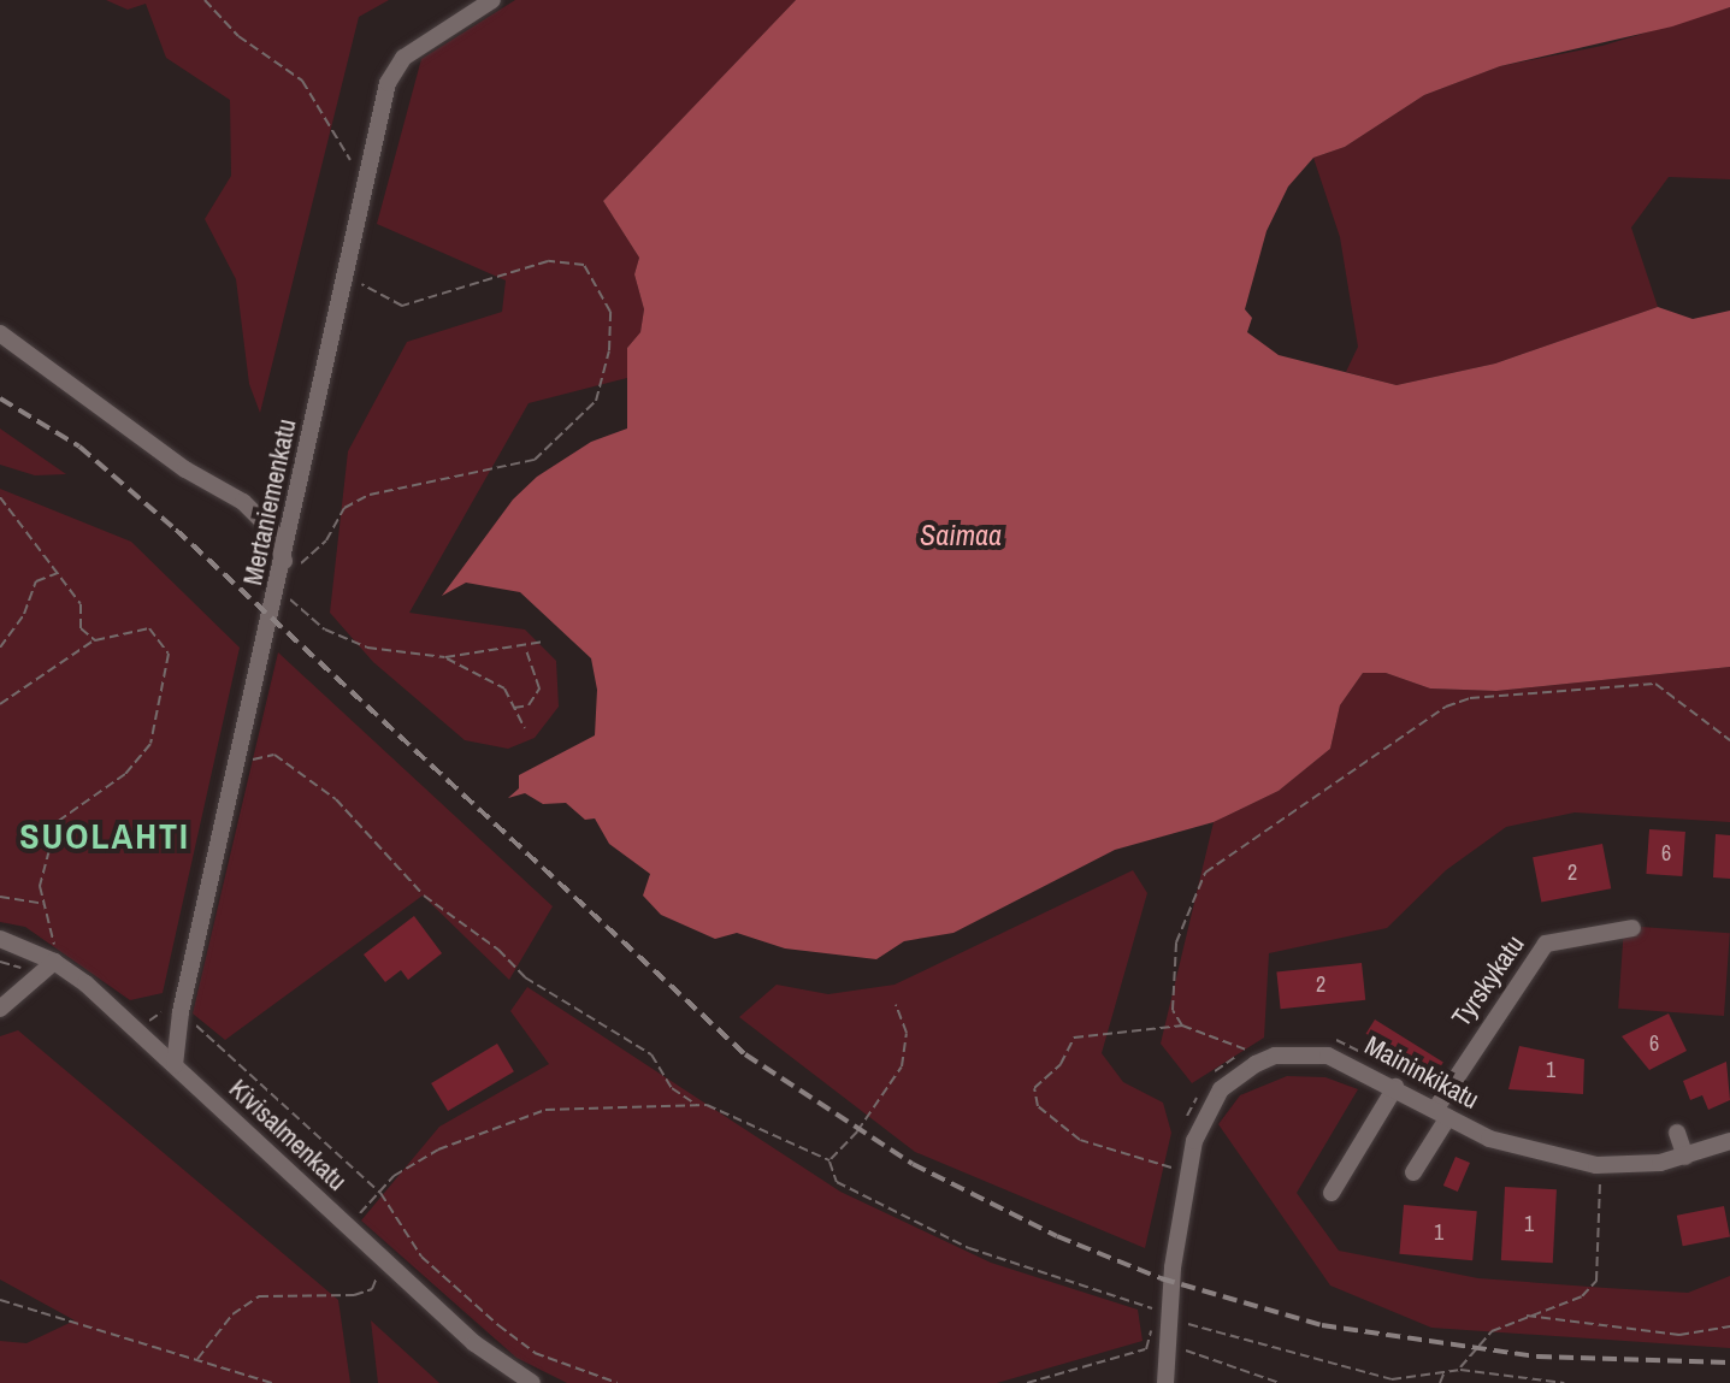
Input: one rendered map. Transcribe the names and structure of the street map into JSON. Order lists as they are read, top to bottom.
{
  "streets": {
    "street": [
      "Mertaniemenkatu",
      "Tyrskykatu",
      "Maininkikatu",
      "Kivisalmenkatu"
    ]
  },
  "crossings": [
    ["Mertaniemenkatu", "Kivisalmenkatu"],
    ["Tyrskykatu", "Maininkikatu"]
  ],
  "districts": ["SUOLAHTI"],
  "water": ["Saimaa"],
  "house_numbers": [
    "6",
    "2",
    "2",
    "6",
    "1",
    "1",
    "1"
  ]
}
